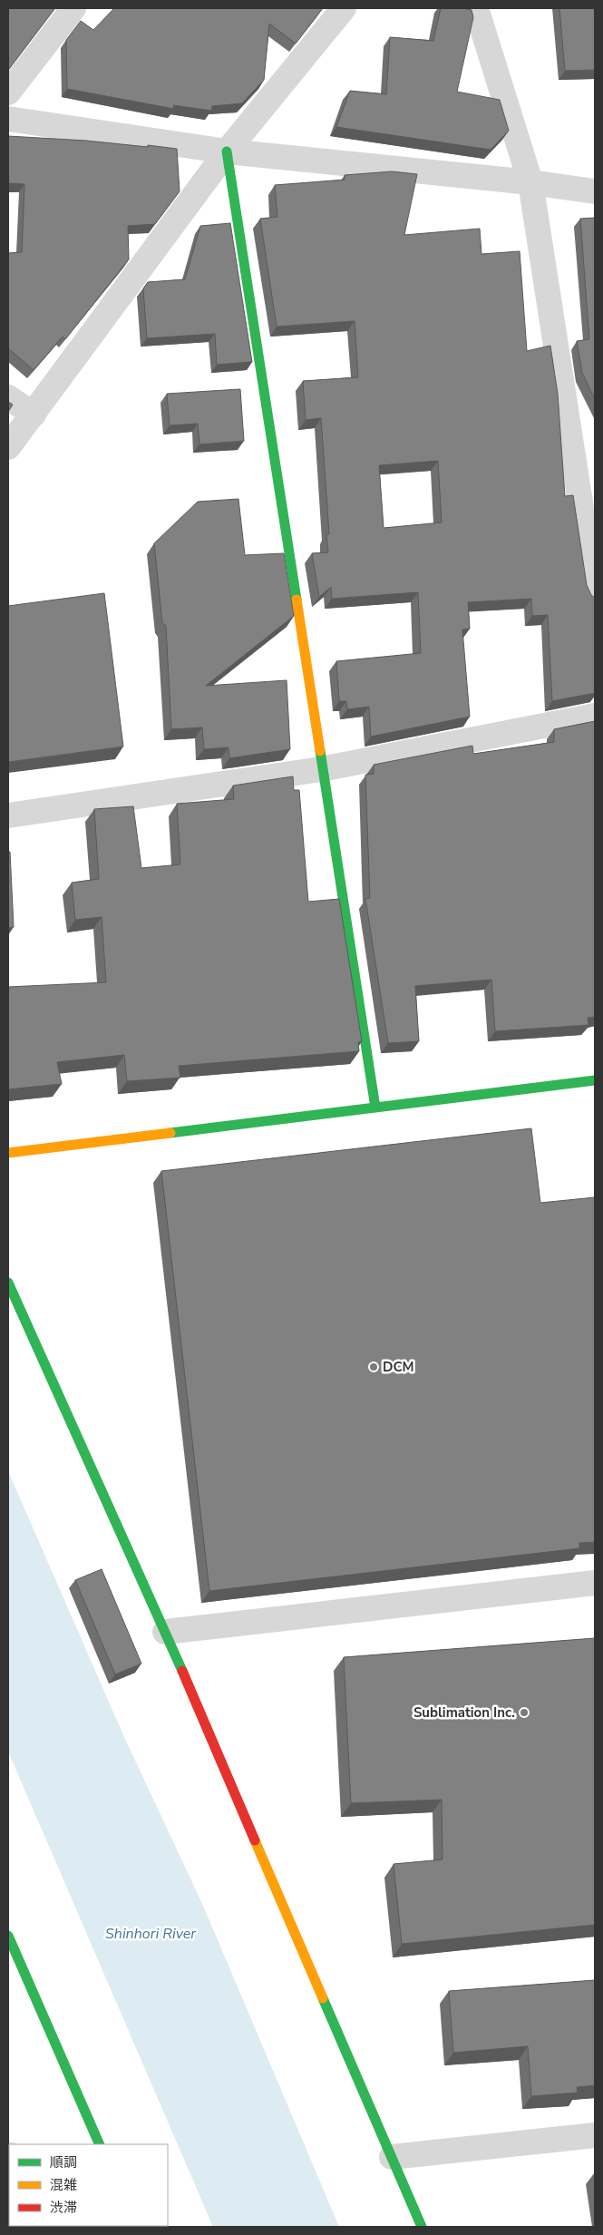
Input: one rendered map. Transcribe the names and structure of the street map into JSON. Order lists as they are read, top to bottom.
{
  "water": ["Shinhori River"],
  "places": ["DCM", "Sublimation Inc."],
  "legend": ["順調", "混雑", "渋滞"]
}
